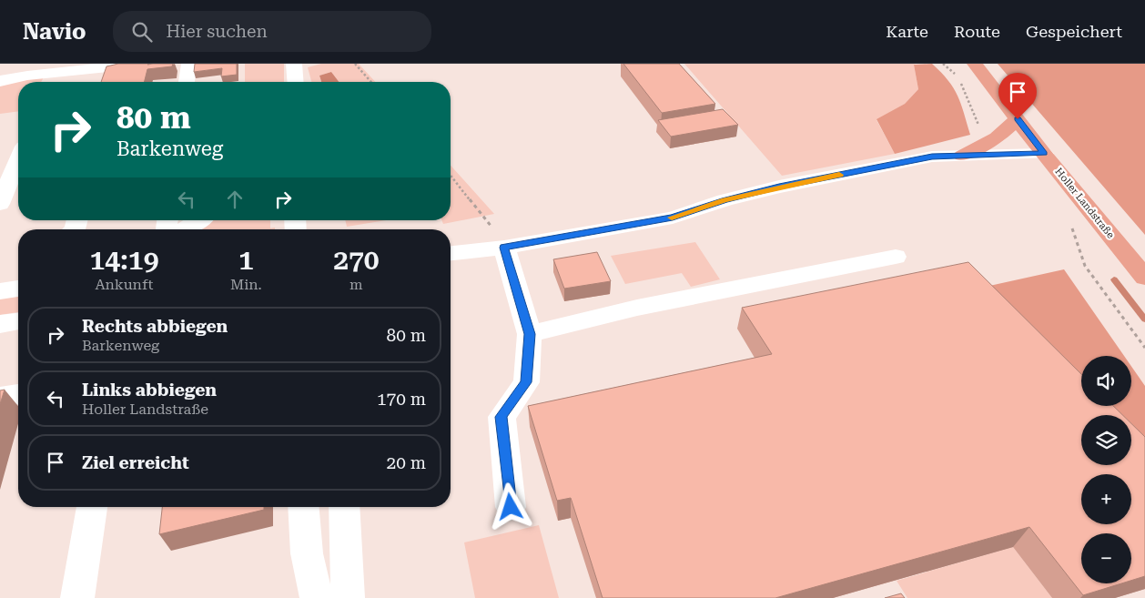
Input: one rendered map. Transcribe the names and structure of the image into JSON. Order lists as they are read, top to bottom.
{
  "streets": {
    "main road": ["Holler Landstraße"]
  },
  "page": {
    "header": "Navio",
    "search": "Hier suchen",
    "nav": ["Karte", "Route", "Gespeichert"],
    "turn": ["80 m", "Barkenweg"],
    "eta": [
      "14:19",
      "Ankunft",
      "1",
      "Min.",
      "270",
      "m"
    ],
    "list": [
      {
        "name": "Rechts abbiegen",
        "note": "Barkenweg",
        "value": "80 m"
      },
      {
        "name": "Links abbiegen",
        "note": "Holler Landstraße",
        "value": "170 m"
      },
      {
        "name": "Ziel erreicht",
        "value": "20 m"
      }
    ],
    "map_buttons": ["+", "−"]
  }
}
